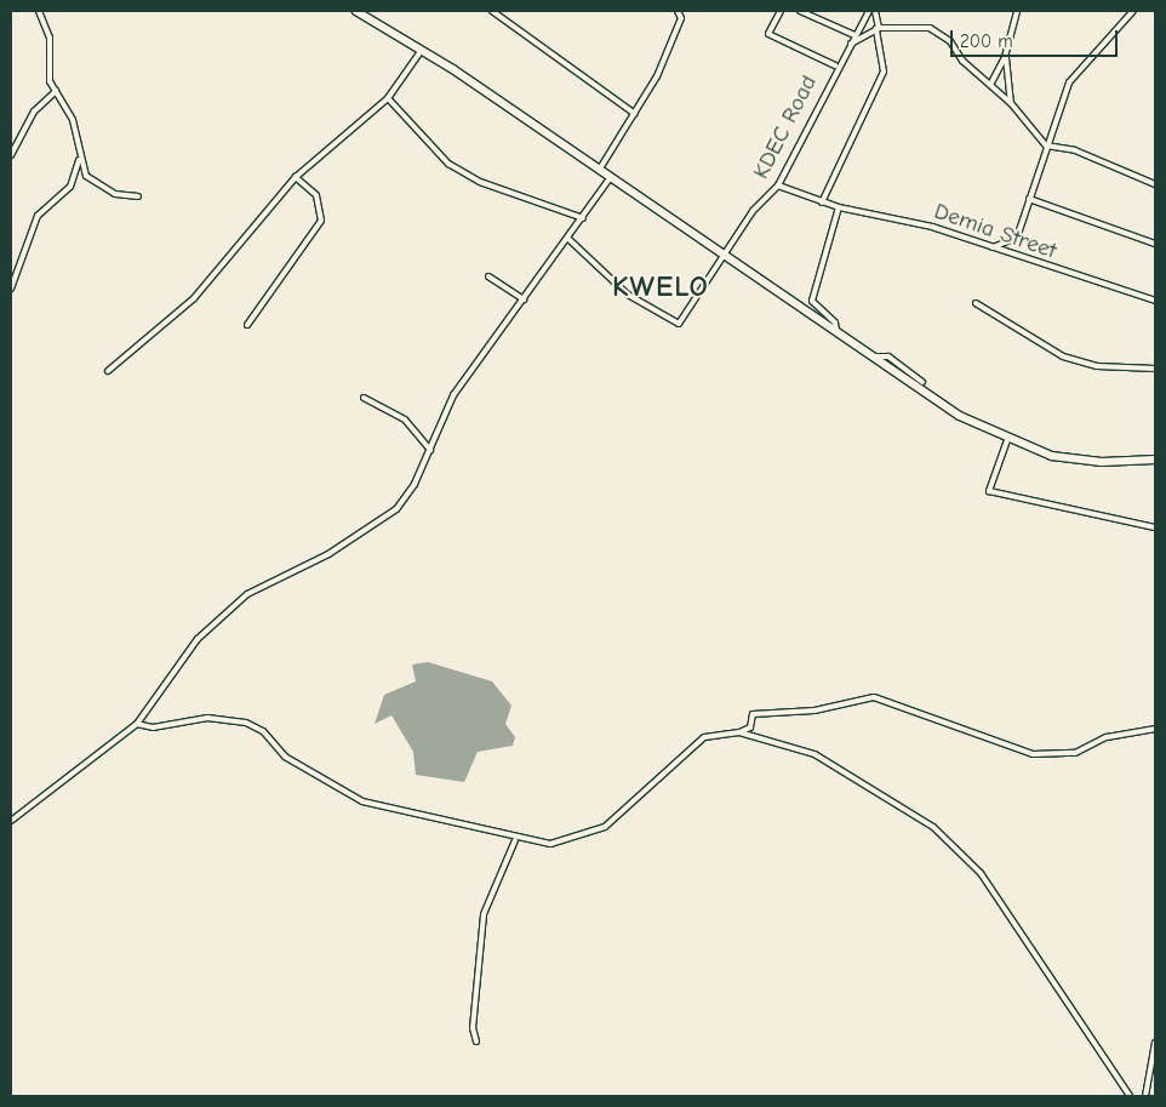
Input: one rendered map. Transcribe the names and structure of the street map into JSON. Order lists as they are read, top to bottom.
{
  "streets": {
    "street": ["KDEC Road", "Demia Street"]
  },
  "crossings": [
    ["KDEC Road", "Demia Street"]
  ],
  "districts": ["KWELO"],
  "scale_bar": "200 m"
}
